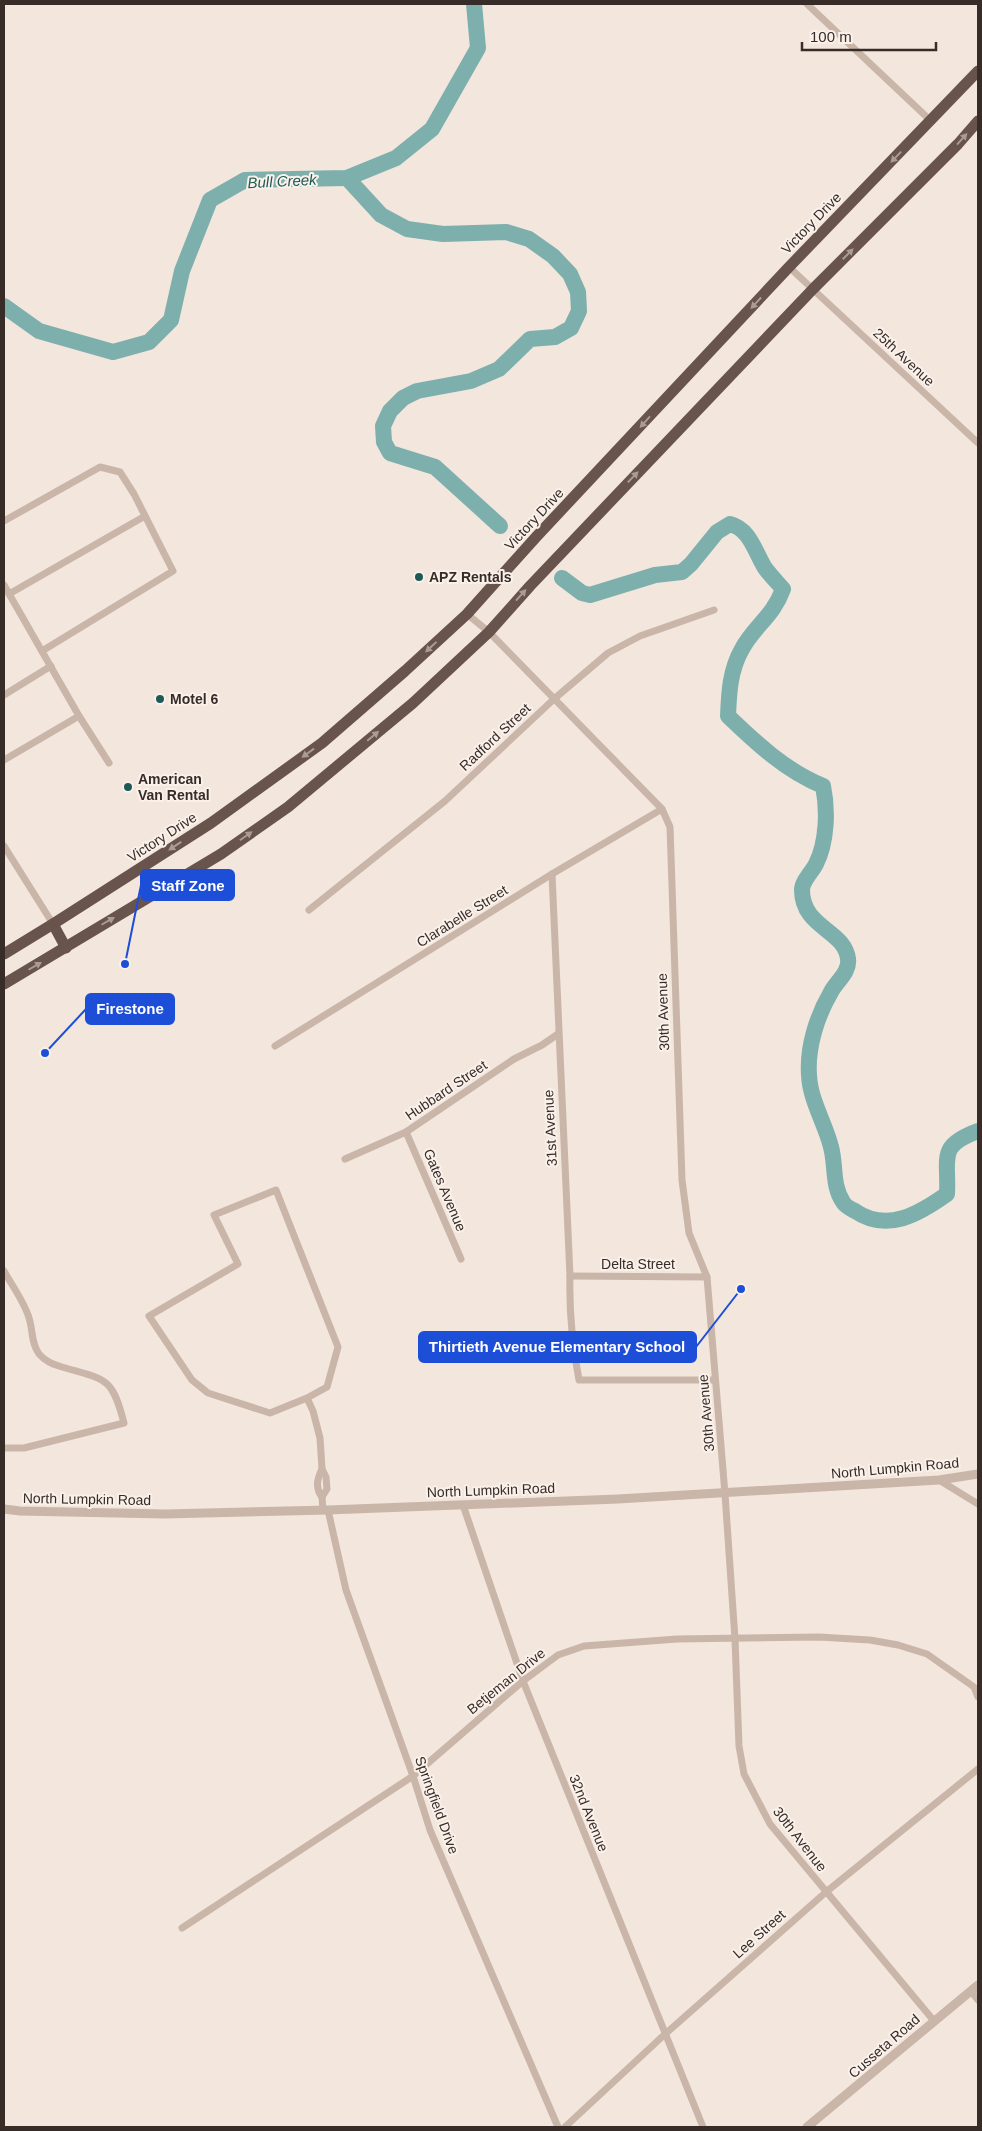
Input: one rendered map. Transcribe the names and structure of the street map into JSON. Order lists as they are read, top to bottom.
{
  "streets": {
    "highway": ["Victory Drive"],
    "street": [
      "25th Avenue",
      "Radford Street",
      "Clarabelle Street",
      "30th Avenue",
      "Hubbard Street",
      "31st Avenue",
      "Gates Avenue",
      "Delta Street",
      "North Lumpkin Road",
      "Betjeman Drive",
      "Springfield Drive",
      "32nd Avenue",
      "Lee Street",
      "Cusseta Road"
    ]
  },
  "crossings": [
    ["Victory Drive", "25th Avenue"],
    ["Victory Drive", "30th Avenue"],
    ["Radford Street", "30th Avenue"],
    ["Clarabelle Street", "30th Avenue"],
    ["Clarabelle Street", "31st Avenue"],
    ["30th Avenue", "31st Avenue"],
    ["30th Avenue", "Delta Street"],
    ["30th Avenue", "North Lumpkin Road"],
    ["30th Avenue", "Betjeman Drive"],
    ["30th Avenue", "Lee Street"],
    ["30th Avenue", "Cusseta Road"],
    ["Hubbard Street", "31st Avenue"],
    ["Hubbard Street", "Gates Avenue"],
    ["31st Avenue", "Delta Street"],
    ["North Lumpkin Road", "Springfield Drive"],
    ["North Lumpkin Road", "32nd Avenue"],
    ["Betjeman Drive", "Springfield Drive"],
    ["Betjeman Drive", "32nd Avenue"],
    ["32nd Avenue", "Lee Street"]
  ],
  "water": ["Bull Creek"],
  "places": [
    "APZ Rentals",
    "Motel 6",
    "American Van Rental",
    "Staff Zone",
    "Firestone",
    "Thirtieth Avenue Elementary School"
  ],
  "scale_bar": "100 m"
}
